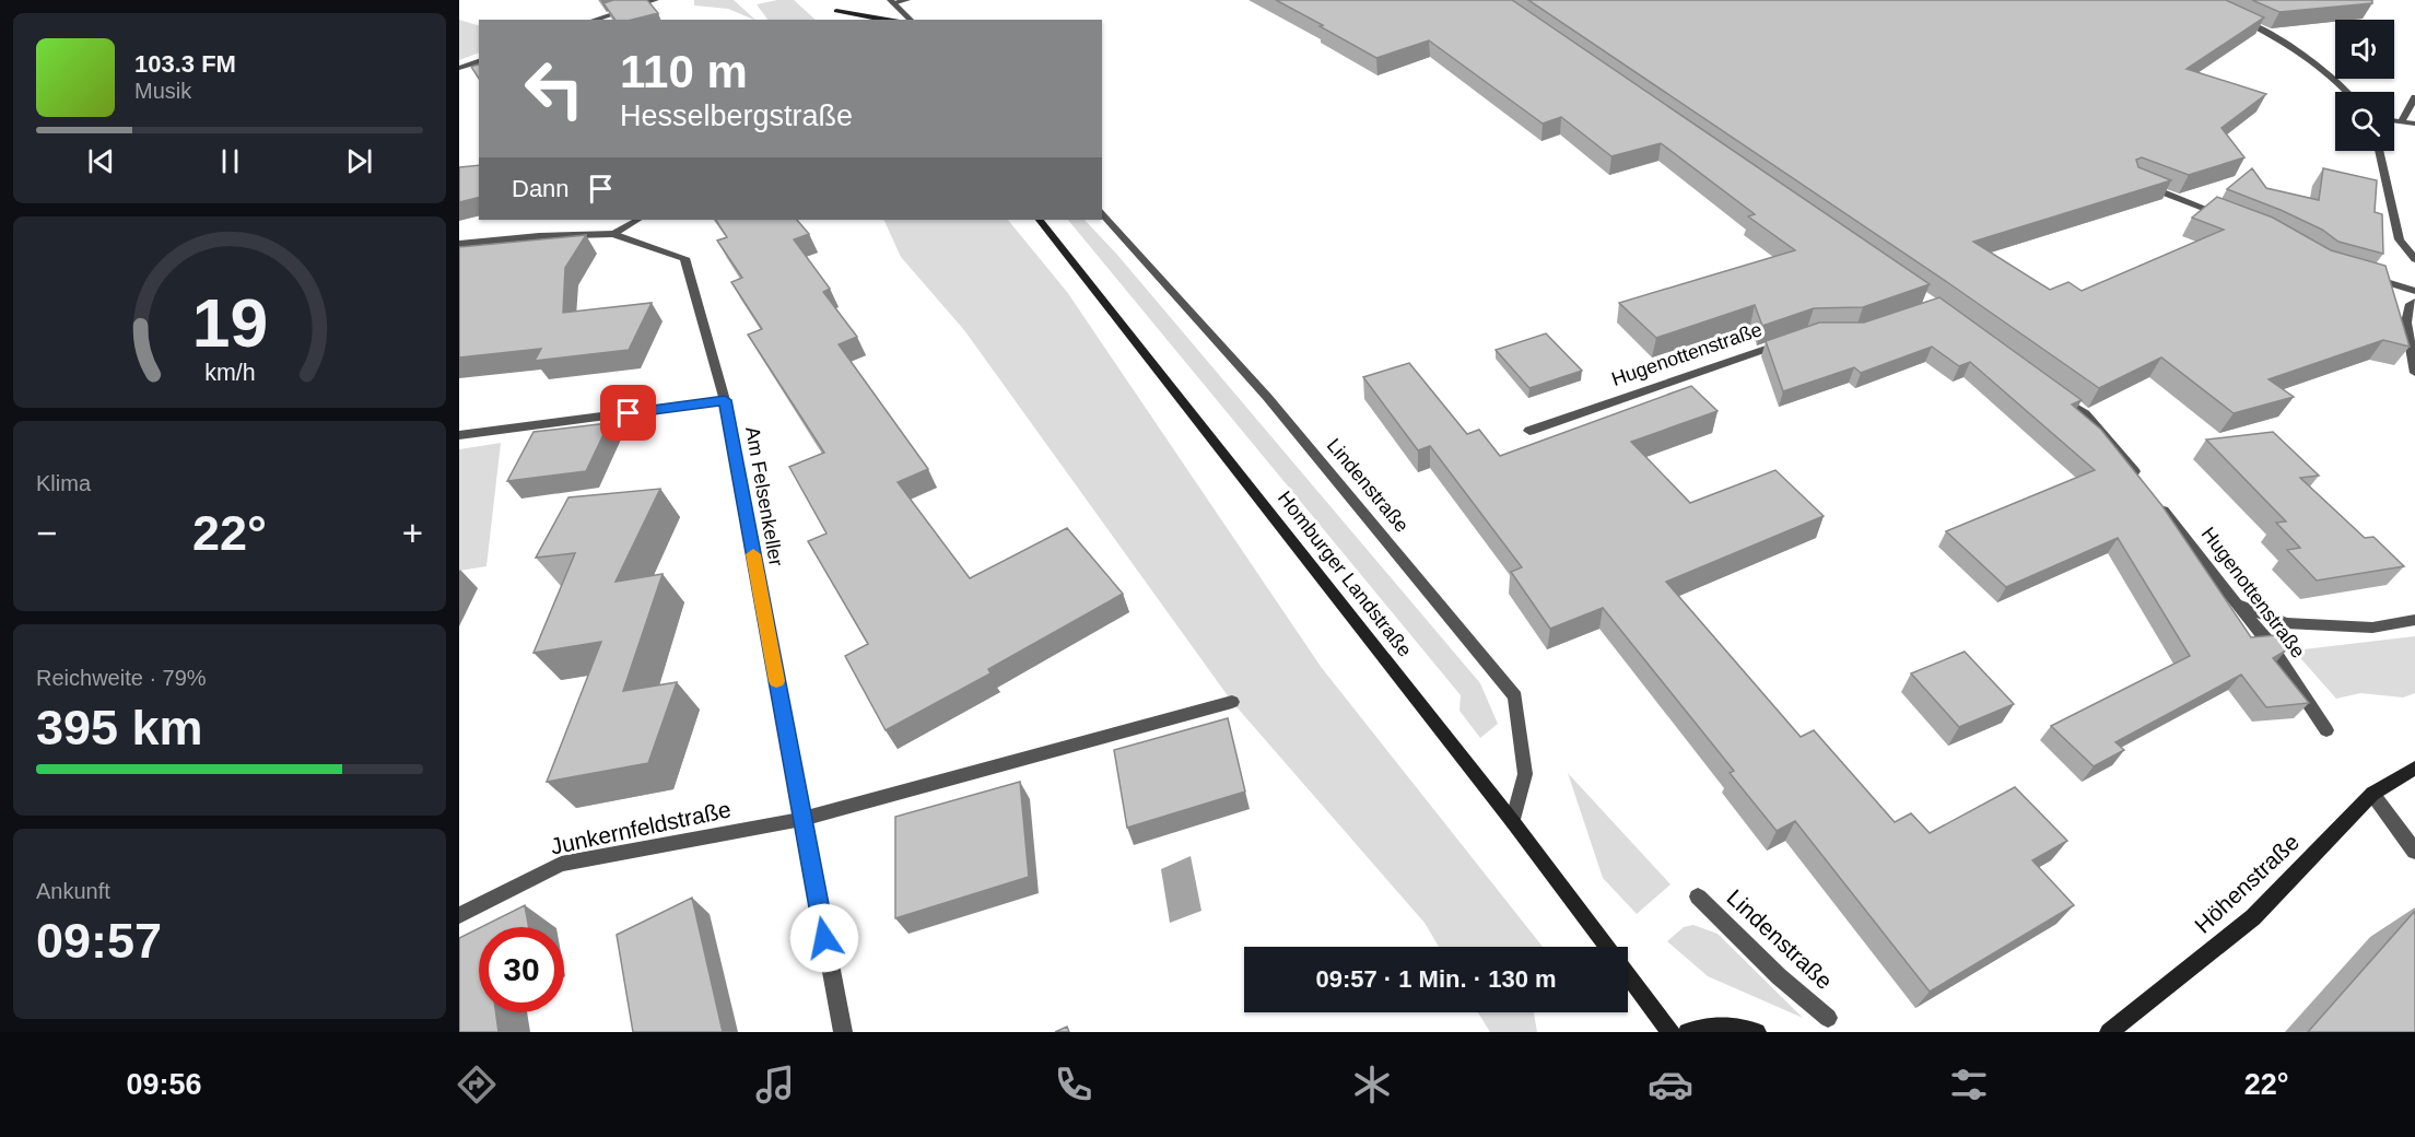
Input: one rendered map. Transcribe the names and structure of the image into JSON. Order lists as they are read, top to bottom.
{
  "streets": {
    "street": [
      "Hugenottenstraße",
      "Lindenstraße",
      "Am Felsenkeller",
      "Homburger Landstraße",
      "Junkernfeldstraße",
      "Höhenstraße"
    ]
  },
  "crossings": [
    ["Lindenstraße", "Homburger Landstraße"],
    ["Am Felsenkeller", "Junkernfeldstraße"]
  ],
  "page": {
    "turn": ["110 m", "Hesselbergstraße"],
    "song": ["103.3 FM", "Musik"],
    "then": "Dann",
    "tile": [
      "Klima",
      ["Reichweite · 79%", "395 km"],
      ["Ankunft", "09:57"]
    ],
    "heat": ["−", "22°", "+"],
    "limit": "30",
    "trip": "09:57 · 1 Min. · 130 m",
    "tabs": ["09:56", "22°"],
    "gauge": ["19", "km/h"]
  }
}
